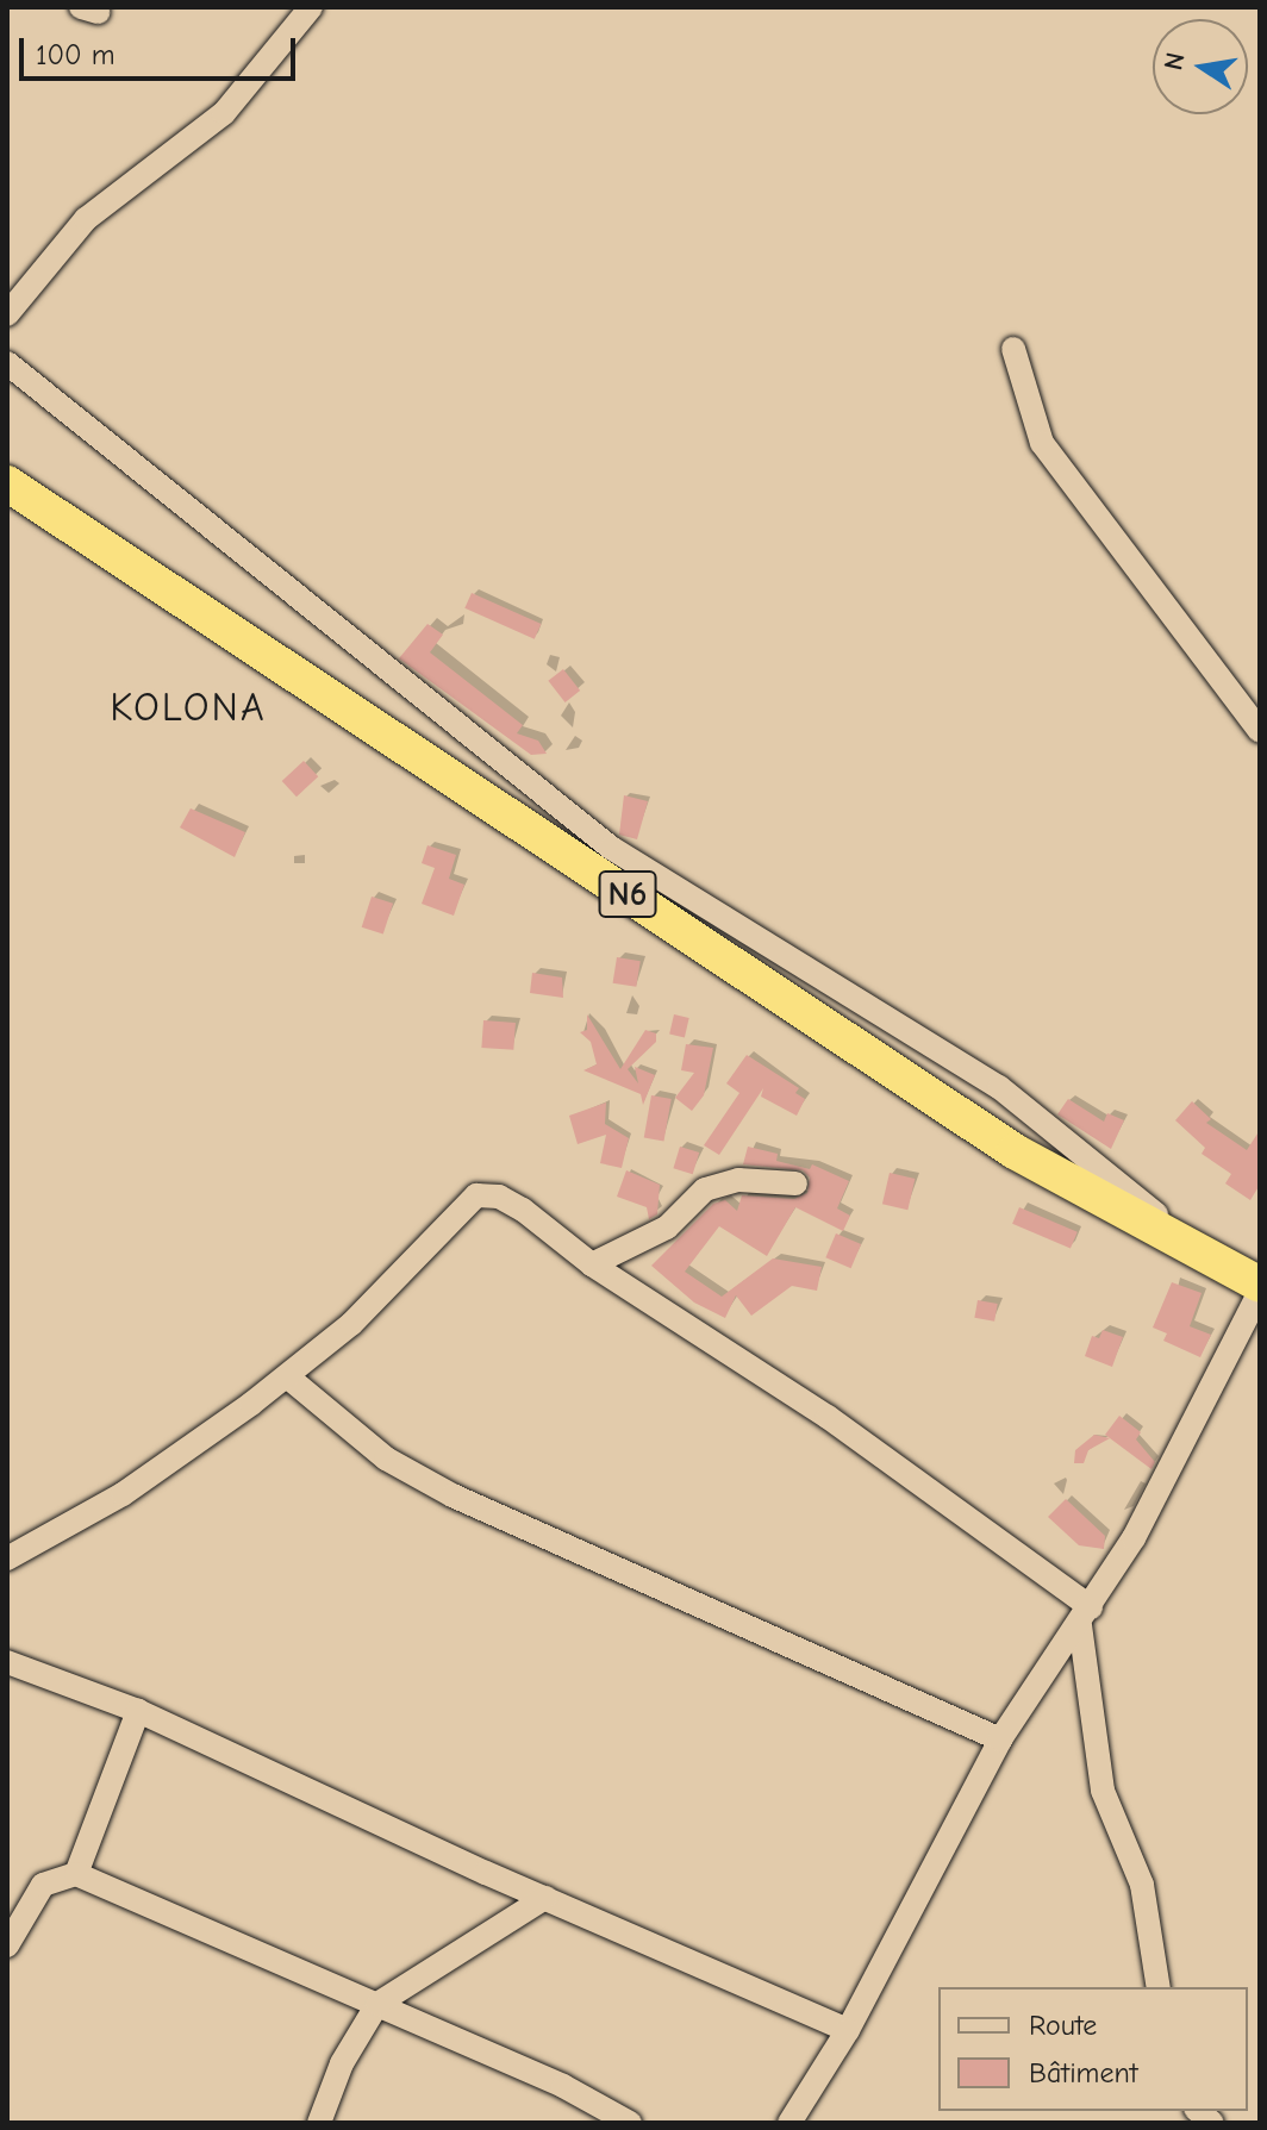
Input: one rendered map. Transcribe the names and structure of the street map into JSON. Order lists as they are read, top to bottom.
{
  "streets": {
    "highway": ["N6"]
  },
  "districts": ["KOLONA"],
  "legend": ["Route", "Bâtiment"],
  "scale_bar": "100 m",
  "north": "left"
}
